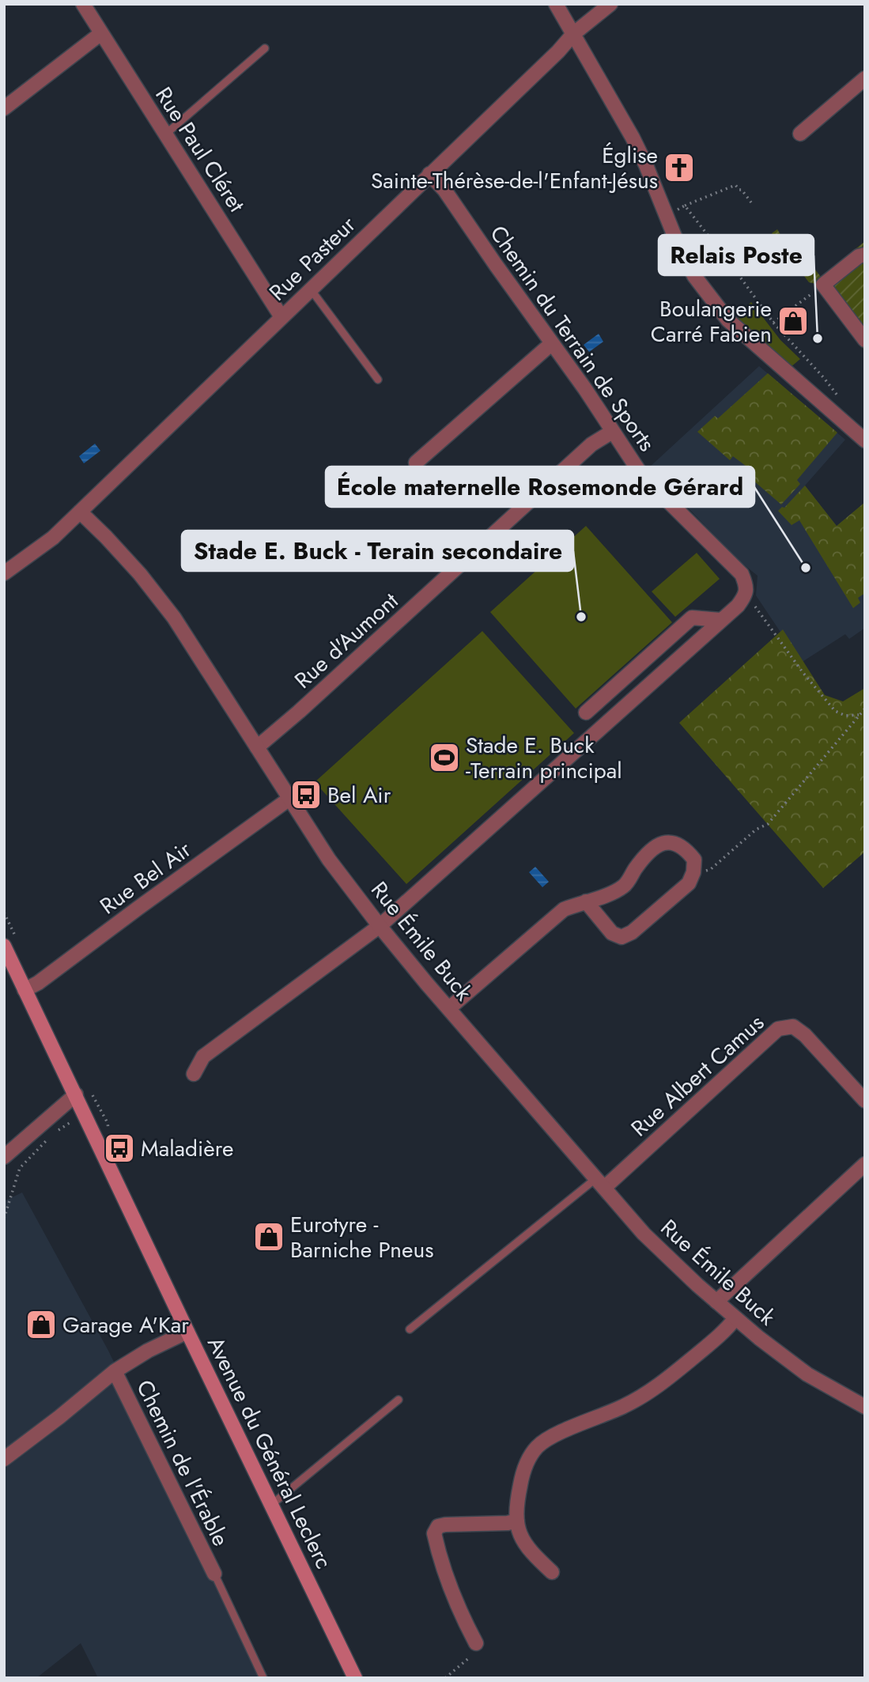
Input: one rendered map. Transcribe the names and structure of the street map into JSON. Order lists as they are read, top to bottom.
{
  "streets": {
    "main road": ["Avenue du Général Leclerc"],
    "street": [
      "Rue Paul Cléret",
      "Rue Pasteur",
      "Chemin du Terrain de Sports",
      "Rue d'Aumont",
      "Rue Bel Air",
      "Rue Émile Buck",
      "Rue Albert Camus",
      "Chemin de l'Érable"
    ]
  },
  "crossings": [
    ["Rue Paul Cléret", "Rue Pasteur"],
    ["Rue Pasteur", "Chemin du Terrain de Sports"],
    ["Rue Pasteur", "Rue Émile Buck"],
    ["Chemin du Terrain de Sports", "Rue d'Aumont"],
    ["Rue d'Aumont", "Rue Émile Buck"],
    ["Rue Bel Air", "Rue Émile Buck"],
    ["Rue Bel Air", "Avenue du Général Leclerc"],
    ["Rue Émile Buck", "Rue Albert Camus"]
  ],
  "places": {
    "church": ["Église Sainte-Thérèse-de-l'Enfant-Jésus"],
    "shop": ["Boulangerie Carré Fabien", "Eurotyre - Barniche Pneus", "Garage A'Kar"],
    "other": ["Relais Poste", "École maternelle Rosemonde Gérard", "Stade E. Buck - Terain secondaire"],
    "sports": ["Stade E. Buck -Terrain principal"],
    "bus stop": ["Bel Air", "Maladière"]
  }
}
